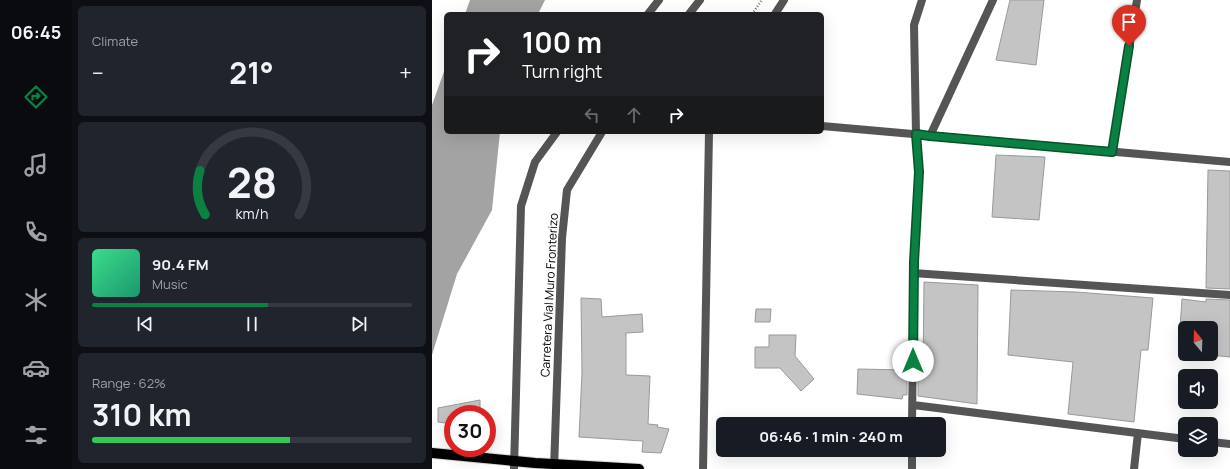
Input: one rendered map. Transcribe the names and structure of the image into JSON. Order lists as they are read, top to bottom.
{
  "streets": {
    "street": ["Carretera Vial Muro Fronterizo"]
  },
  "north": "top",
  "page": {
    "tabs": "06:45",
    "tile": [
      "Climate",
      ["Range · 62%", "310 km"]
    ],
    "turn": ["100 m", "Turn right"],
    "heat": ["−", "21°", "+"],
    "song": ["90.4 FM", "Music"],
    "limit": "30",
    "trip": "06:46 · 1 min · 240 m",
    "gauge": ["28", "km/h"]
  }
}
